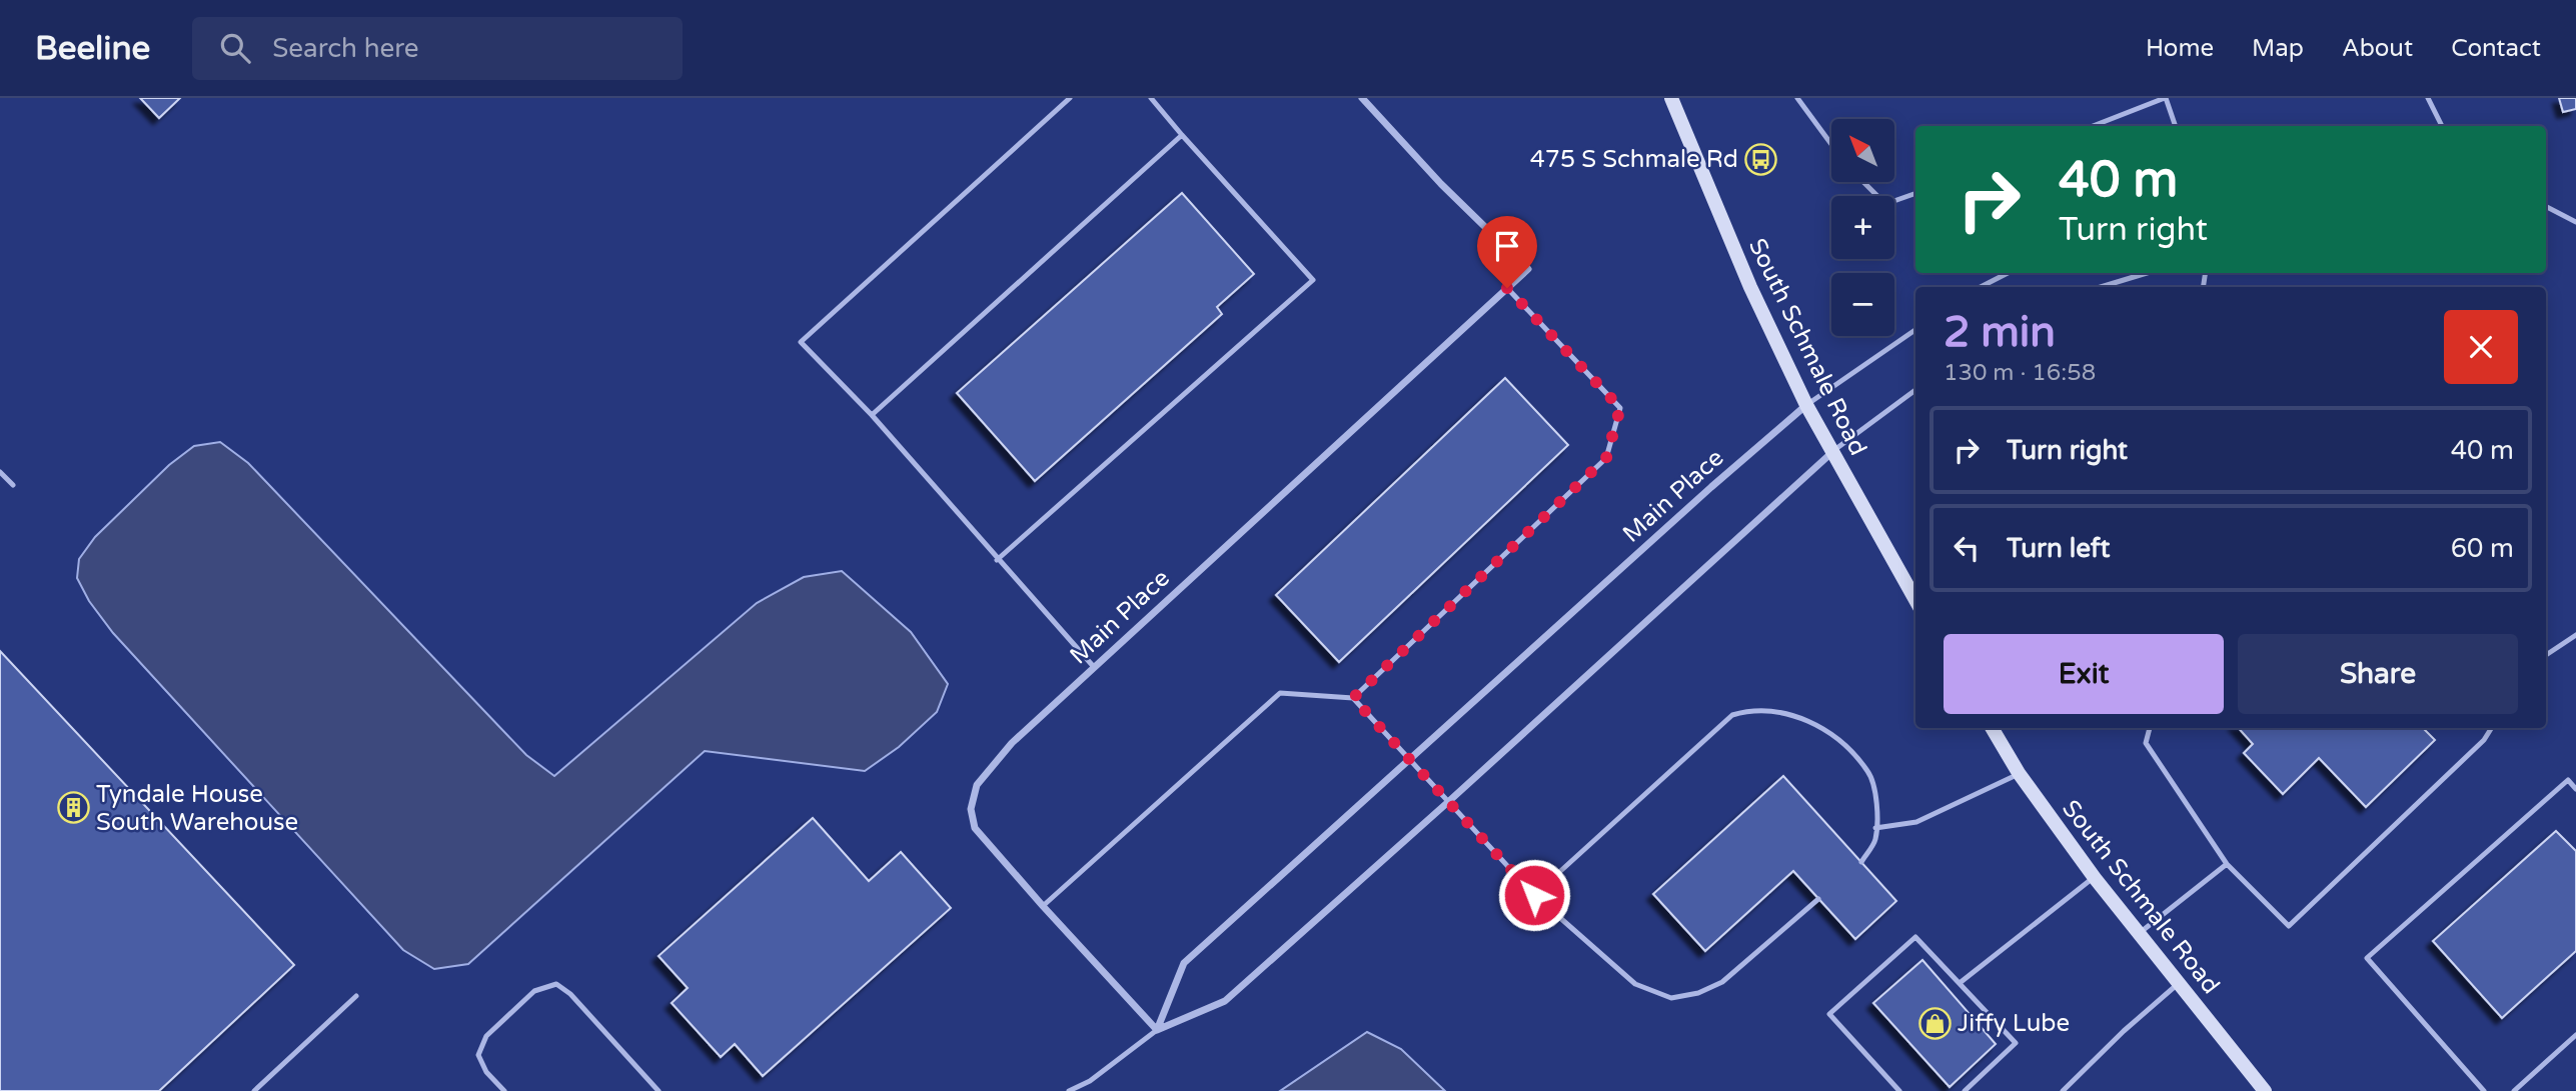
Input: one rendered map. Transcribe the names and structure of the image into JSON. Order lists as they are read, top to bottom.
{
  "streets": {
    "main road": ["South Schmale Road"],
    "street": ["Main Place"]
  },
  "crossings": [
    ["South Schmale Road", "Main Place"]
  ],
  "places": {
    "bus stop": ["475 S Schmale Rd"],
    "building": ["Tyndale House South Warehouse"],
    "shop": ["Jiffy Lube"]
  },
  "north": "top left",
  "page": {
    "header": "Beeline",
    "search": "Search here",
    "nav": [
      "Home",
      "Map",
      "About",
      "Contact"
    ],
    "map_buttons": ["+", "−"],
    "turn": ["40 m", "Turn right"],
    "heading": ["2 min", "130 m · 16:58"],
    "list": [
      {
        "name": "Turn right",
        "value": "40 m"
      },
      {
        "name": "Turn left",
        "value": "60 m"
      }
    ],
    "buttons": ["Exit", "Share"]
  }
}
